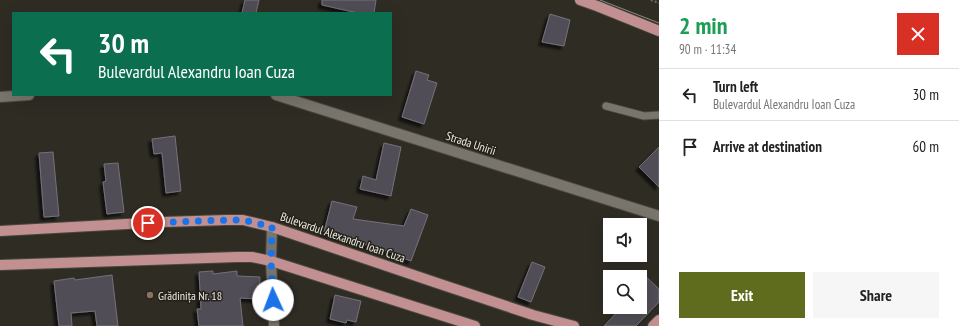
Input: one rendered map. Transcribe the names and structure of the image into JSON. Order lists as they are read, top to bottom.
{
  "streets": {
    "main road": ["Bulevardul Alexandru Ioan Cuza"],
    "street": ["Strada Unirii"]
  },
  "places": ["Grădinița Nr. 18"],
  "page": {
    "heading": ["2 min", "90 m · 11:34"],
    "turn": ["30 m", "Bulevardul Alexandru Ioan Cuza"],
    "list": [
      {
        "name": "Turn left",
        "note": "Bulevardul Alexandru Ioan Cuza",
        "value": "30 m"
      },
      {
        "name": "Arrive at destination",
        "value": "60 m"
      }
    ],
    "buttons": ["Exit", "Share"]
  }
}
